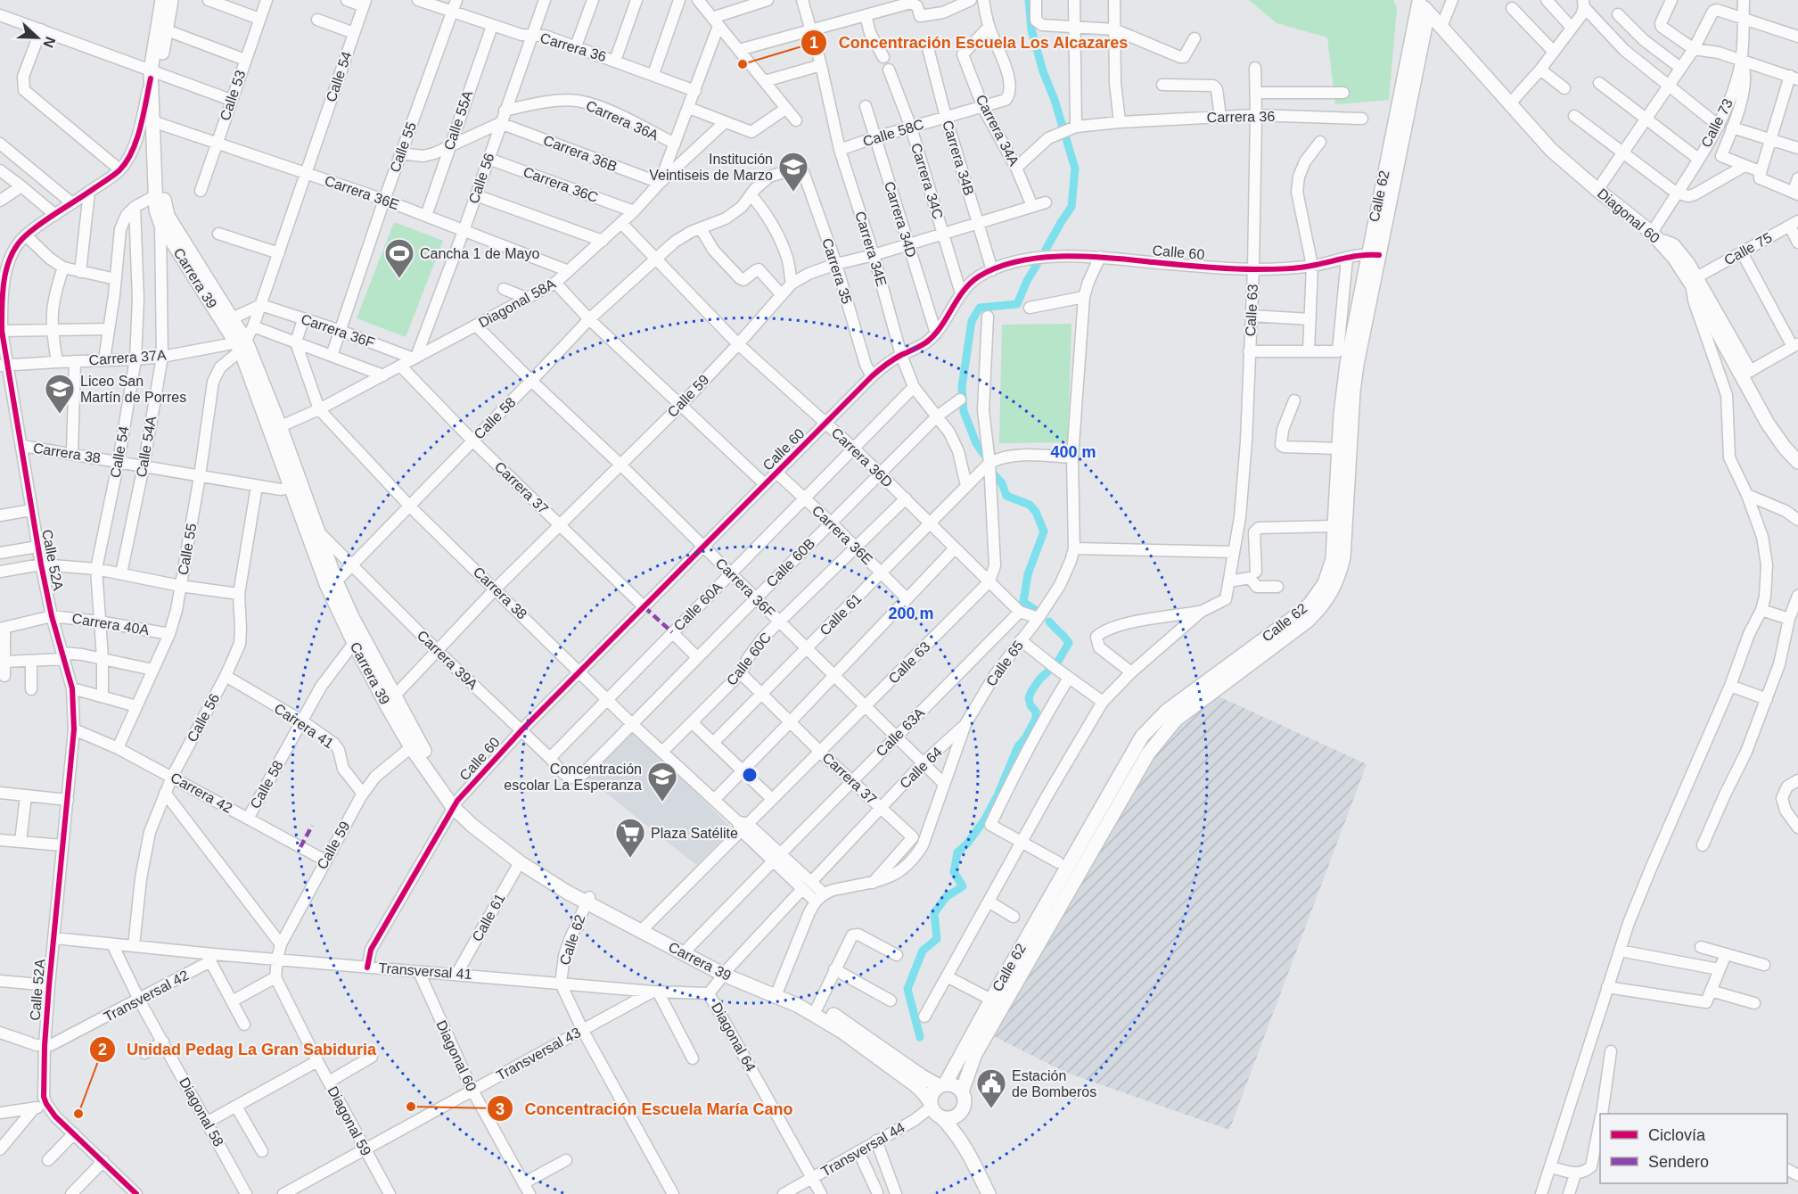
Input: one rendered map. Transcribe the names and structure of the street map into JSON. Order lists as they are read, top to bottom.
{
  "streets": {
    "main road": ["Calle 62", "Diagonal 60", "Carrera 39"],
    "street": [
      "Carrera 36",
      "Calle 54",
      "Calle 53",
      "Calle 55A",
      "Carrera 36A",
      "Calle 73",
      "Carrera 34A",
      "Calle 58C",
      "Calle 55",
      "Carrera 36B",
      "Carrera 34B",
      "Calle 56",
      "Carrera 34C",
      "Carrera 36C",
      "Carrera 36E",
      "Carrera 34D",
      "Carrera 34E",
      "Calle 75",
      "Calle 60",
      "Carrera 35",
      "Diagonal 58A",
      "Calle 63",
      "Carrera 36F",
      "Carrera 37A",
      "Calle 59",
      "Calle 58",
      "Calle 54A",
      "Carrera 38",
      "Carrera 36D",
      "Carrera 37",
      "Calle 52A",
      "Calle 60B",
      "Calle 60A",
      "Calle 61",
      "Carrera 40A",
      "Calle 60C",
      "Carrera 39A",
      "Calle 65",
      "Carrera 41",
      "Calle 63A",
      "Calle 64",
      "Carrera 42",
      "Transversal 41",
      "Transversal 42",
      "Diagonal 64",
      "Transversal 43",
      "Diagonal 58",
      "Diagonal 59",
      "Transversal 44"
    ]
  },
  "crossings": [
    ["Carrera 36", "Calle 55A"],
    ["Carrera 36", "Calle 55"],
    ["Carrera 36", "Calle 56"],
    ["Carrera 36", "Calle 63"],
    ["Calle 54", "Calle 55"],
    ["Calle 54", "Carrera 36E"],
    ["Calle 54", "Carrera 39"],
    ["Calle 54", "Carrera 36F"],
    ["Calle 54", "Carrera 37A"],
    ["Calle 54", "Carrera 38"],
    ["Calle 54", "Carrera 40A"],
    ["Calle 53", "Carrera 36E"],
    ["Calle 55A", "Carrera 36E"],
    ["Carrera 36A", "Calle 56"],
    ["Calle 73", "Diagonal 60"],
    ["Carrera 34A", "Calle 58C"],
    ["Carrera 34A", "Calle 59"],
    ["Calle 58C", "Carrera 34B"],
    ["Calle 58C", "Carrera 34C"],
    ["Calle 58C", "Carrera 34D"],
    ["Calle 58C", "Carrera 34E"],
    ["Calle 55", "Carrera 36E"],
    ["Calle 55", "Carrera 39"],
    ["Calle 55", "Carrera 36F"],
    ["Calle 55", "Carrera 37A"],
    ["Calle 55", "Carrera 38"],
    ["Calle 55", "Carrera 40A"],
    ["Calle 55", "Carrera 42"],
    ["Carrera 36B", "Calle 56"],
    ["Carrera 36B", "Diagonal 58A"],
    ["Carrera 34B", "Calle 60"],
    ["Carrera 34B", "Calle 59"],
    ["Calle 56", "Carrera 36C"],
    ["Calle 56", "Carrera 36E"],
    ["Calle 56", "Diagonal 58A"],
    ["Calle 56", "Carrera 36F"],
    ["Calle 56", "Carrera 38"],
    ["Calle 56", "Carrera 41"],
    ["Calle 56", "Carrera 42"],
    ["Calle 56", "Transversal 41"],
    ["Carrera 34C", "Calle 60"],
    ["Carrera 34C", "Calle 59"],
    ["Carrera 36C", "Diagonal 58A"],
    ["Carrera 36E", "Calle 60"],
    ["Carrera 36E", "Carrera 39"],
    ["Carrera 36E", "Diagonal 58A"],
    ["Carrera 36E", "Calle 60B"],
    ["Carrera 36E", "Calle 60A"],
    ["Carrera 36E", "Calle 61"],
    ["Carrera 36E", "Calle 60C"],
    ["Calle 62", "Diagonal 60"],
    ["Calle 62", "Calle 60"],
    ["Calle 62", "Carrera 39"],
    ["Calle 62", "Transversal 41"],
    ["Calle 62", "Transversal 44"],
    ["Diagonal 60", "Calle 75"],
    ["Diagonal 60", "Transversal 41"],
    ["Diagonal 60", "Transversal 43"],
    ["Carrera 34D", "Calle 60"],
    ["Carrera 34D", "Calle 59"],
    ["Carrera 34E", "Calle 60"],
    ["Carrera 34E", "Calle 59"],
    ["Carrera 34E", "Calle 60B"],
    ["Carrera 34E", "Calle 60A"],
    ["Carrera 34E", "Calle 61"],
    ["Calle 60", "Carrera 35"],
    ["Calle 60", "Carrera 39"],
    ["Calle 60", "Calle 63"],
    ["Calle 60", "Carrera 36F"],
    ["Calle 60", "Carrera 38"],
    ["Calle 60", "Carrera 36D"],
    ["Calle 60", "Carrera 37"],
    ["Calle 60", "Carrera 39A"],
    ["Calle 60", "Calle 65"],
    ["Calle 60", "Transversal 41"],
    ["Carrera 35", "Calle 59"],
    ["Carrera 39", "Diagonal 58A"],
    ["Carrera 39", "Calle 63"],
    ["Carrera 39", "Carrera 37A"],
    ["Carrera 39", "Calle 59"],
    ["Carrera 39", "Calle 58"],
    ["Carrera 39", "Calle 54A"],
    ["Carrera 39", "Carrera 38"],
    ["Carrera 39", "Calle 52A"],
    ["Carrera 39", "Calle 61"],
    ["Carrera 39", "Carrera 39A"],
    ["Carrera 39", "Calle 63A"],
    ["Carrera 39", "Calle 64"],
    ["Carrera 39", "Transversal 44"],
    ["Diagonal 58A", "Carrera 36F"],
    ["Diagonal 58A", "Carrera 38"],
    ["Diagonal 58A", "Carrera 36D"],
    ["Diagonal 58A", "Carrera 37"],
    ["Calle 63", "Carrera 36F"],
    ["Calle 63", "Carrera 38"],
    ["Calle 63", "Carrera 36D"],
    ["Calle 63", "Carrera 37"],
    ["Carrera 36F", "Calle 59"],
    ["Carrera 36F", "Calle 58"],
    ["Carrera 36F", "Calle 60B"],
    ["Carrera 36F", "Calle 60A"],
    ["Carrera 36F", "Calle 61"],
    ["Carrera 36F", "Calle 60C"],
    ["Carrera 36F", "Calle 65"],
    ["Carrera 36F", "Calle 63A"],
    ["Carrera 36F", "Calle 64"],
    ["Carrera 37A", "Calle 54A"],
    ["Carrera 37A", "Calle 52A"],
    ["Calle 59", "Carrera 38"],
    ["Calle 59", "Carrera 36D"],
    ["Calle 59", "Carrera 37"],
    ["Calle 59", "Carrera 39A"],
    ["Calle 59", "Carrera 41"],
    ["Calle 59", "Carrera 42"],
    ["Calle 59", "Transversal 41"],
    ["Calle 58", "Carrera 38"],
    ["Calle 58", "Carrera 36D"],
    ["Calle 58", "Carrera 37"],
    ["Calle 58", "Carrera 39A"],
    ["Calle 58", "Carrera 41"],
    ["Calle 58", "Carrera 42"],
    ["Calle 54A", "Carrera 38"],
    ["Carrera 38", "Calle 52A"],
    ["Carrera 38", "Calle 60B"],
    ["Carrera 38", "Calle 60A"],
    ["Carrera 38", "Calle 60C"],
    ["Carrera 38", "Calle 65"],
    ["Carrera 38", "Calle 63A"],
    ["Carrera 38", "Calle 64"],
    ["Carrera 36D", "Calle 60B"],
    ["Carrera 36D", "Calle 60A"],
    ["Carrera 36D", "Calle 61"],
    ["Carrera 36D", "Calle 60C"],
    ["Carrera 36D", "Calle 65"],
    ["Carrera 36D", "Calle 63A"],
    ["Carrera 37", "Calle 61"],
    ["Carrera 37", "Calle 60C"],
    ["Carrera 37", "Calle 65"],
    ["Carrera 37", "Calle 63A"],
    ["Carrera 37", "Calle 64"],
    ["Calle 52A", "Carrera 40A"],
    ["Calle 52A", "Carrera 42"],
    ["Calle 52A", "Transversal 41"],
    ["Calle 52A", "Transversal 42"],
    ["Calle 60B", "Carrera 39A"],
    ["Calle 60A", "Carrera 39A"],
    ["Calle 61", "Transversal 41"],
    ["Calle 65", "Calle 64"],
    ["Transversal 41", "Transversal 42"],
    ["Transversal 41", "Diagonal 64"],
    ["Transversal 41", "Transversal 43"],
    ["Transversal 41", "Diagonal 58"],
    ["Transversal 42", "Diagonal 58"],
    ["Diagonal 64", "Transversal 44"],
    ["Transversal 43", "Diagonal 59"]
  ],
  "places": {
    "other": ["Concentración Escuela Los Alcazares", "Concentración Escuela María Cano", "Unidad Pedag La Gran Sabiduria"],
    "school or university": ["Institución Veintiseis de Marzo", "Liceo San Martín de Porres", "Concentración escolar La Esperanza"],
    "sports": ["Cancha 1 de Mayo"],
    "supermarket": ["Plaza Satélite"],
    "public building": ["Estación de Bomberos"]
  },
  "legend": ["Ciclovía", "Sendero"],
  "north": "right",
  "rings": ["400 m", "200 m"]
}
